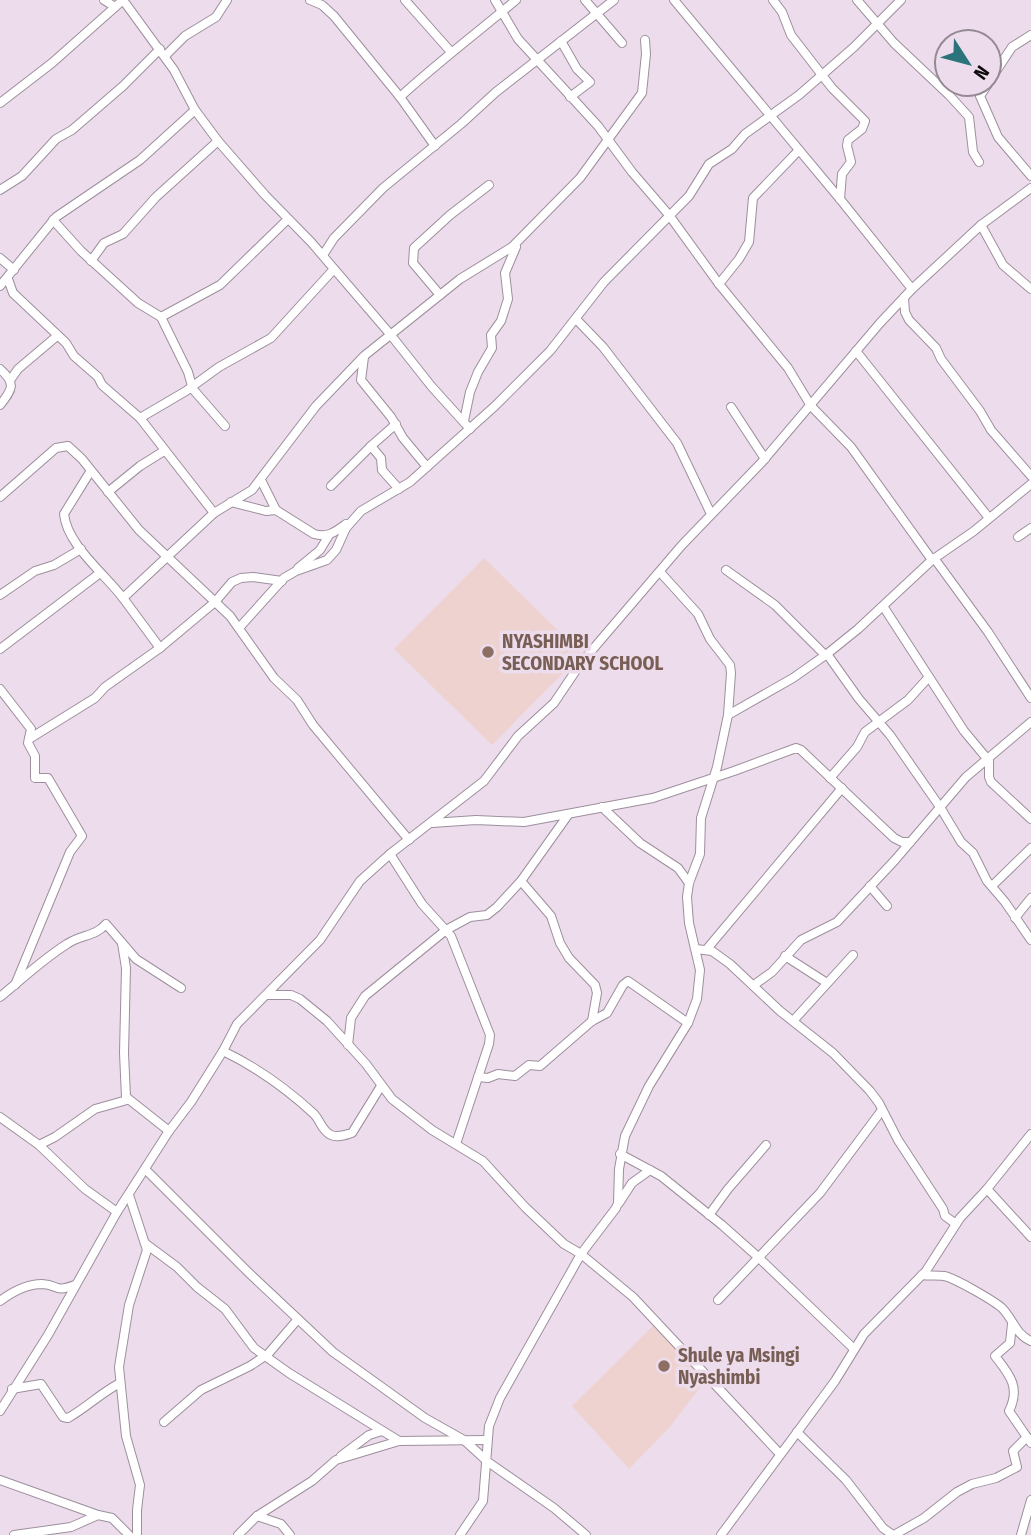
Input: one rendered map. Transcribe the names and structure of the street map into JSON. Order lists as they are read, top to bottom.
{
  "places": ["NYASHIMBI SECONDARY SCHOOL", "Shule ya Msingi Nyashimbi"],
  "north": "bottom right"
}
